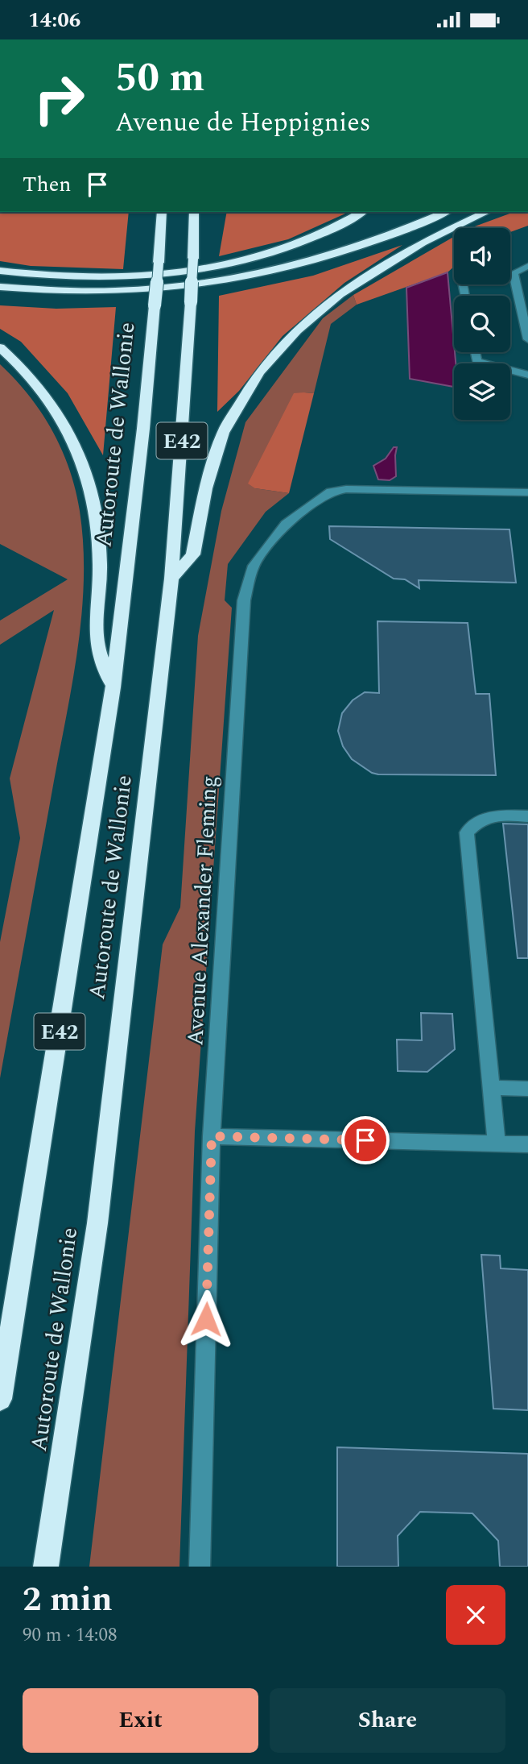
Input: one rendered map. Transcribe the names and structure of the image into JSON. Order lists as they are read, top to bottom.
{
  "streets": {
    "highway": ["Autoroute de Wallonie", "E42"],
    "street": ["Avenue Alexander Fleming"]
  },
  "page": {
    "status": "14:06",
    "turn": ["50 m", "Avenue de Heppignies"],
    "then": "Then",
    "heading": ["2 min", "90 m · 14:08"],
    "buttons": ["Exit", "Share"]
  }
}
